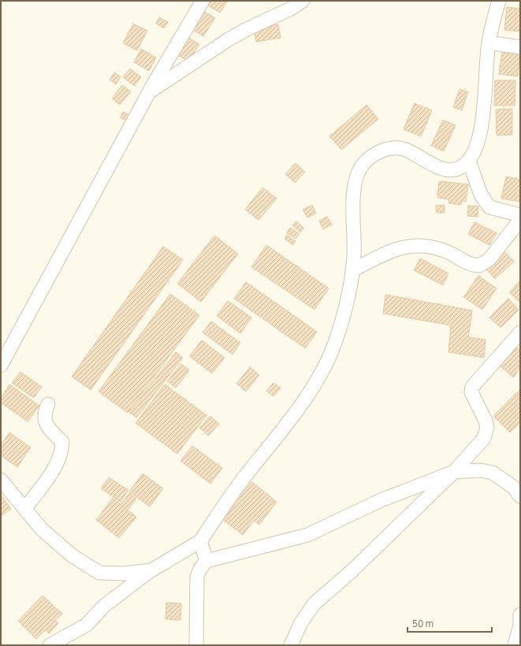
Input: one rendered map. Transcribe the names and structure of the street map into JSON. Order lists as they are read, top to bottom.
{
  "scale_bar": "50 m"
}
